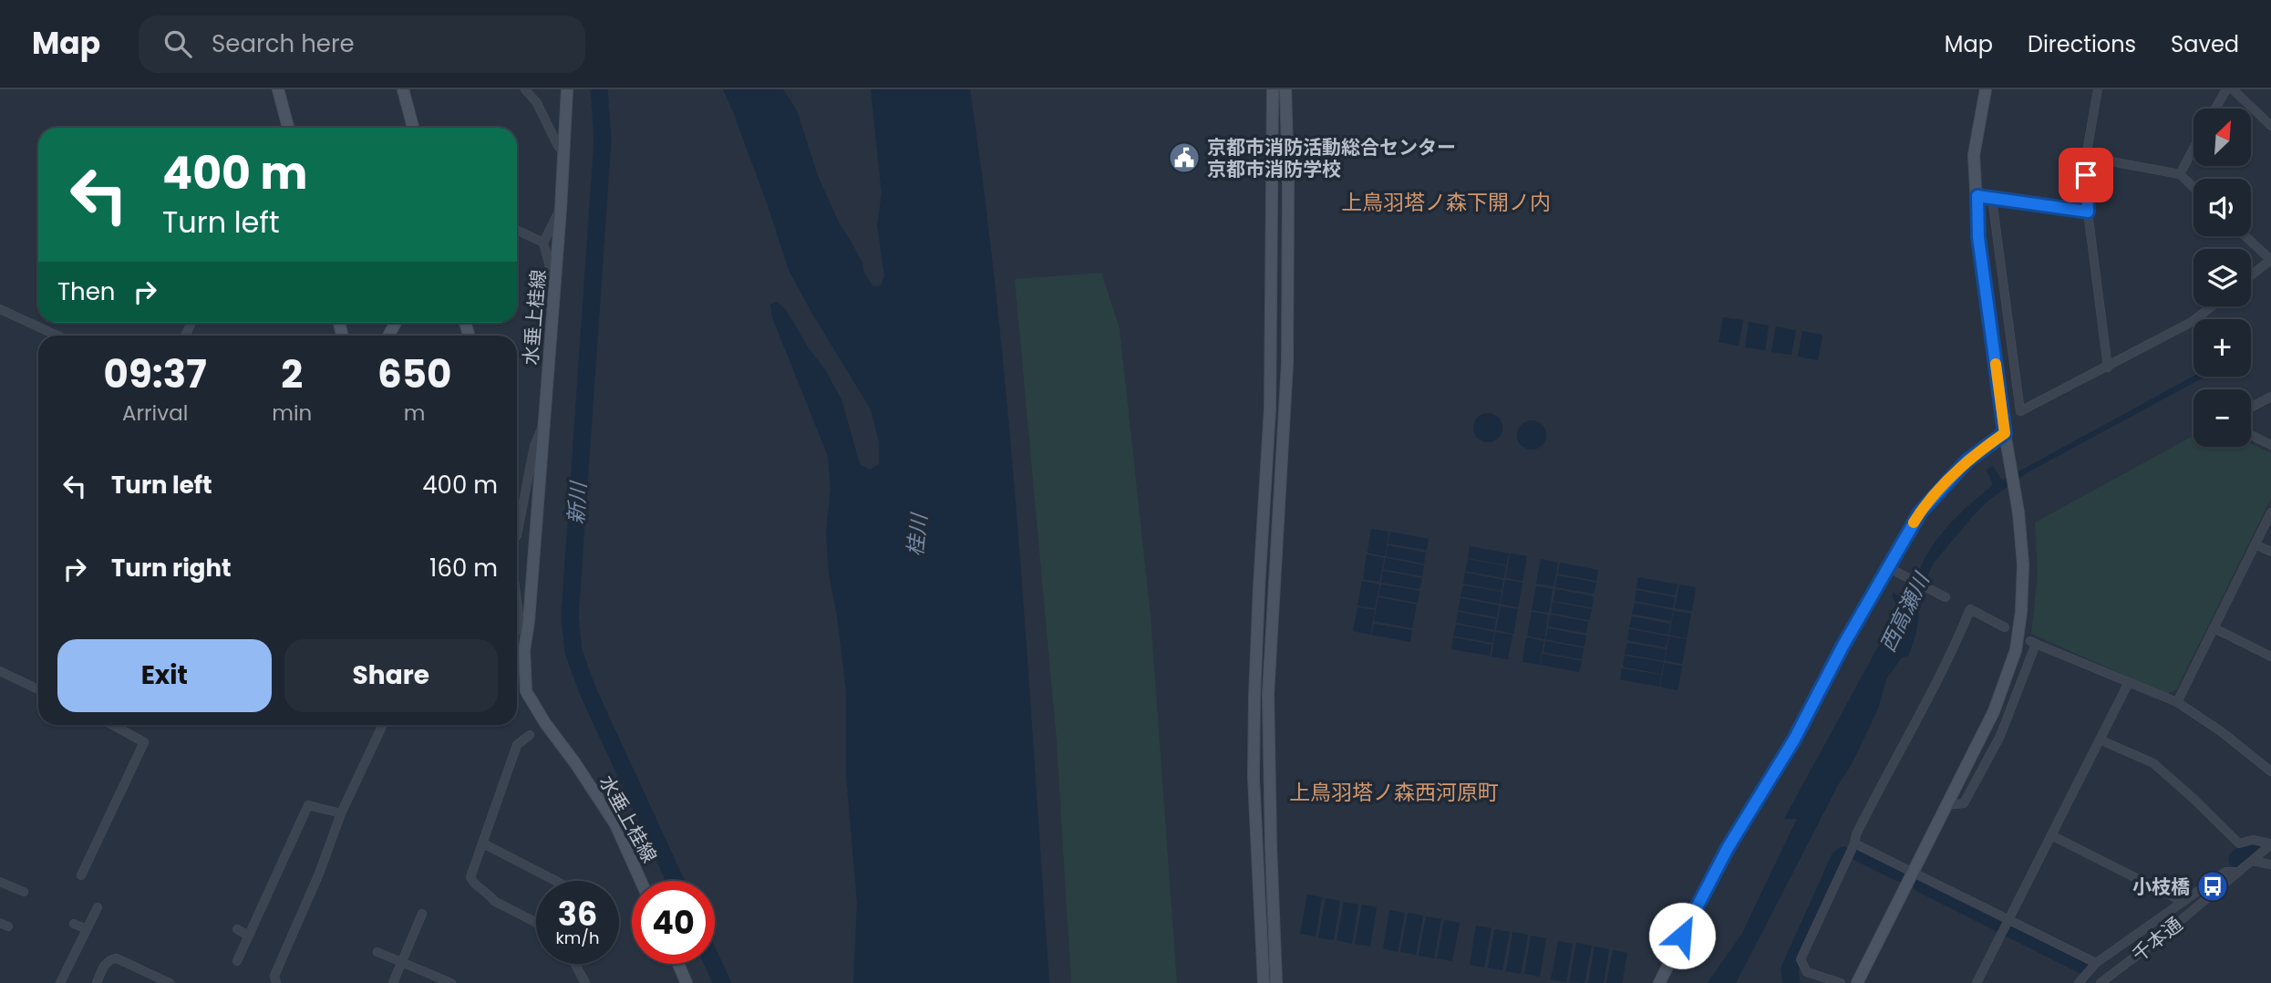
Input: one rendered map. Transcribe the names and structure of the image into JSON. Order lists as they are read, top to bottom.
{
  "streets": {
    "street": ["水垂上桂線", "千本通"]
  },
  "districts": ["上鳥羽塔ノ森下開ノ内", "上鳥羽塔ノ森西河原町"],
  "water": ["新川", "桂川", "西高瀬川"],
  "places": {
    "public building": ["京都市消防活動総合センター 京都市消防学校"],
    "bus stop": ["小枝橋"]
  },
  "north": "top right",
  "page": {
    "header": "Map",
    "search": "Search here",
    "nav": ["Map", "Directions", "Saved"],
    "map_buttons": ["+", "−"],
    "turn": ["400 m", "Turn left"],
    "then": "Then",
    "eta": [
      "09:37",
      "Arrival",
      "2",
      "min",
      "650",
      "m"
    ],
    "list": [
      {
        "name": "Turn left",
        "value": "400 m"
      },
      {
        "name": "Turn right",
        "value": "160 m"
      }
    ],
    "buttons": ["Exit", "Share"],
    "speed": "36 km/h",
    "limit": "40"
  }
}
